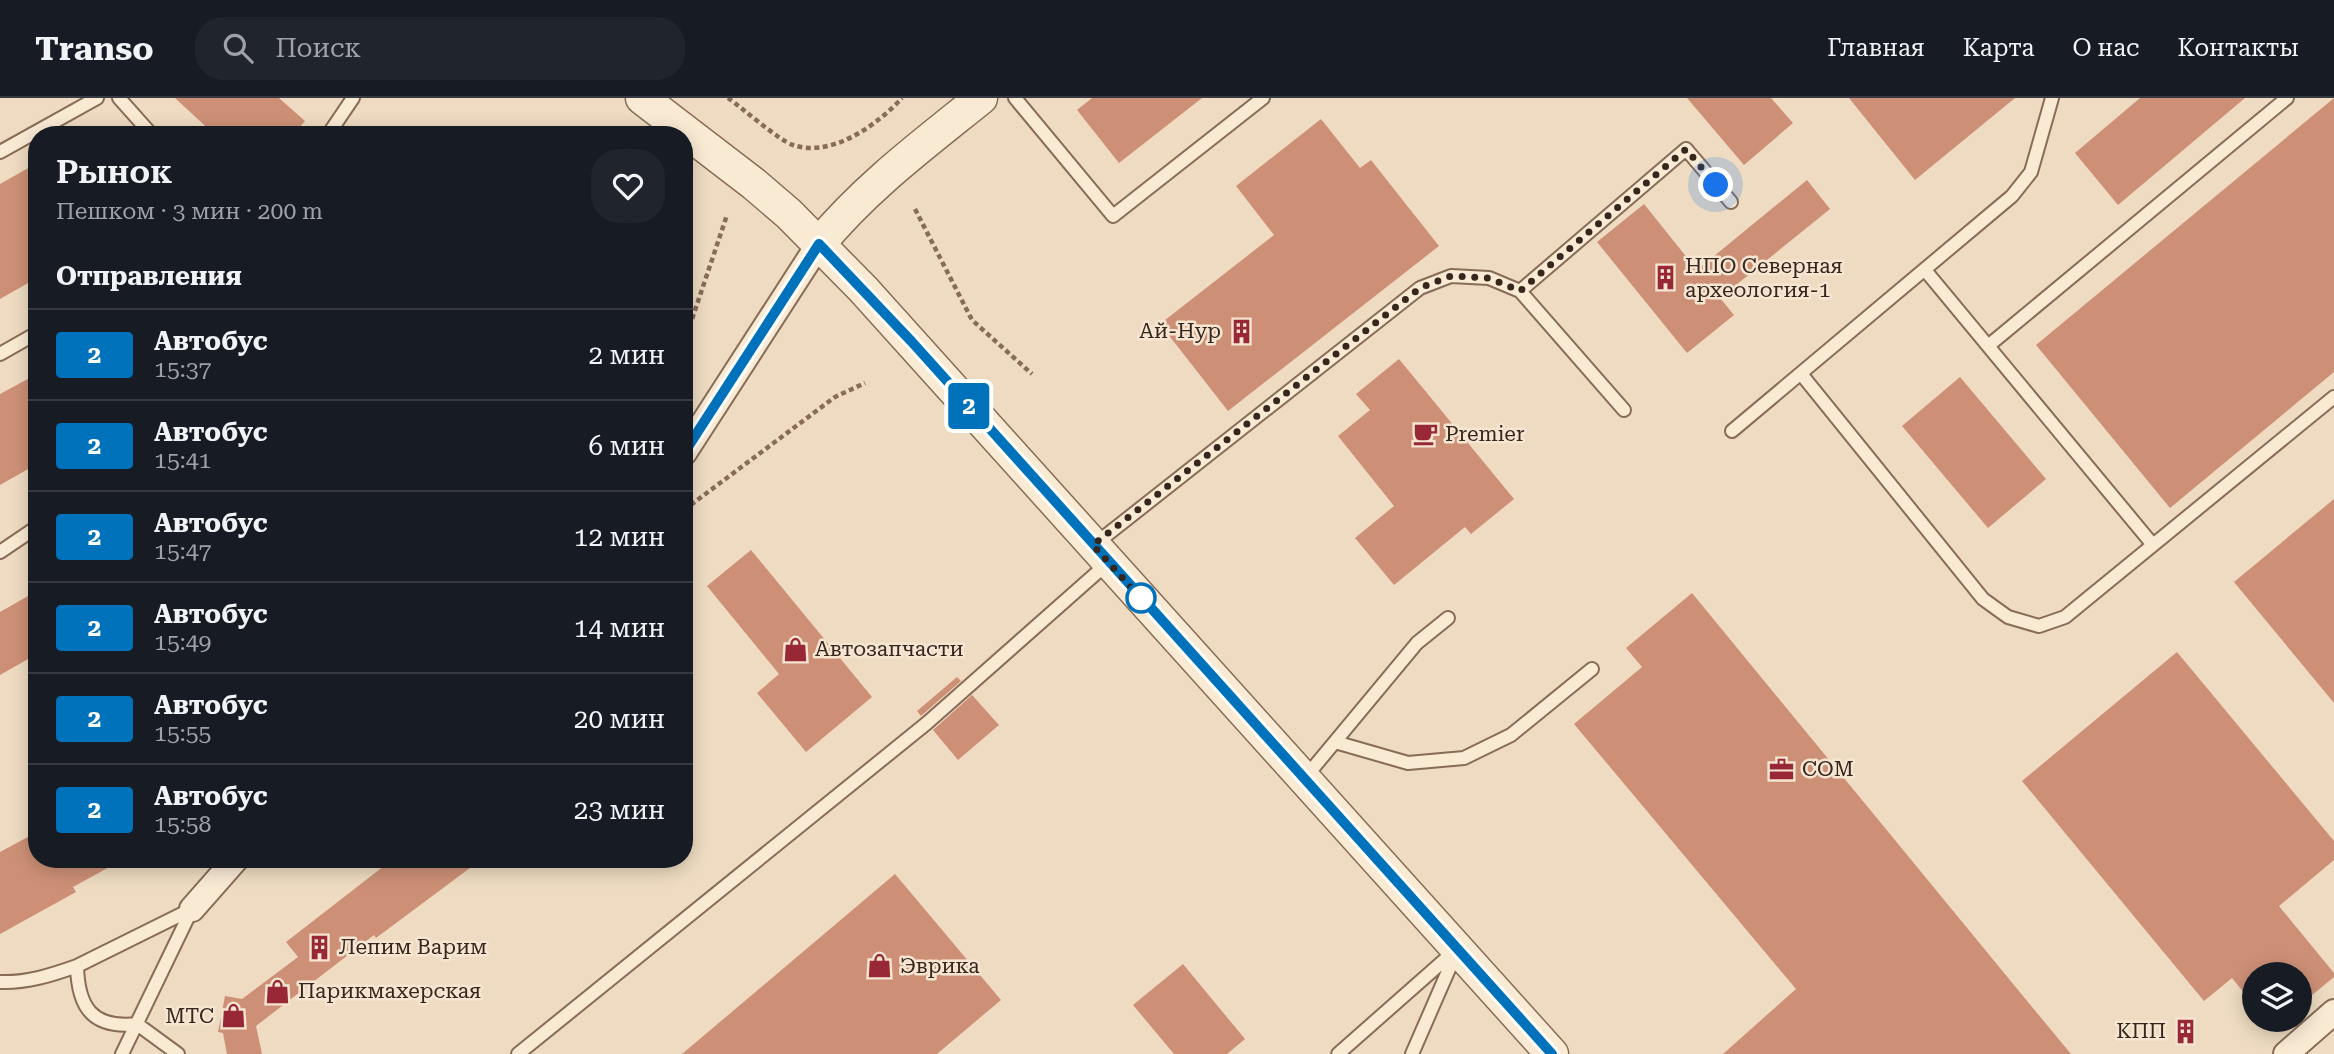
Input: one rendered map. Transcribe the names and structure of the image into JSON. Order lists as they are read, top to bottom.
{
  "places": {
    "building": [
      "НПО Северная археология-1",
      "Ай-Нур",
      "Лепим Варим",
      "КПП"
    ],
    "cafe": ["Premier"],
    "shop": [
      "Автозапчасти",
      "Эврика",
      "Парикмахерская",
      "МТС"
    ],
    "office": ["СОМ"]
  },
  "lines": ["bus line 2"],
  "page": {
    "header": "Transo",
    "search": "Поиск",
    "nav": [
      "Главная",
      "Карта",
      "О нас",
      "Контакты"
    ],
    "on_map": "2",
    "heading": [
      ["Рынок", "Пешком · 3 мин · 200 m"],
      "Отправления"
    ],
    "list": [
      {
        "mark": "2",
        "name": "Автобус",
        "note": "15:37",
        "value": "2 мин"
      },
      {
        "mark": "2",
        "name": "Автобус",
        "note": "15:41",
        "value": "6 мин"
      },
      {
        "mark": "2",
        "name": "Автобус",
        "note": "15:47",
        "value": "12 мин"
      },
      {
        "mark": "2",
        "name": "Автобус",
        "note": "15:49",
        "value": "14 мин"
      },
      {
        "mark": "2",
        "name": "Автобус",
        "note": "15:55",
        "value": "20 мин"
      },
      {
        "mark": "2",
        "name": "Автобус",
        "note": "15:58",
        "value": "23 мин"
      }
    ]
  }
}
